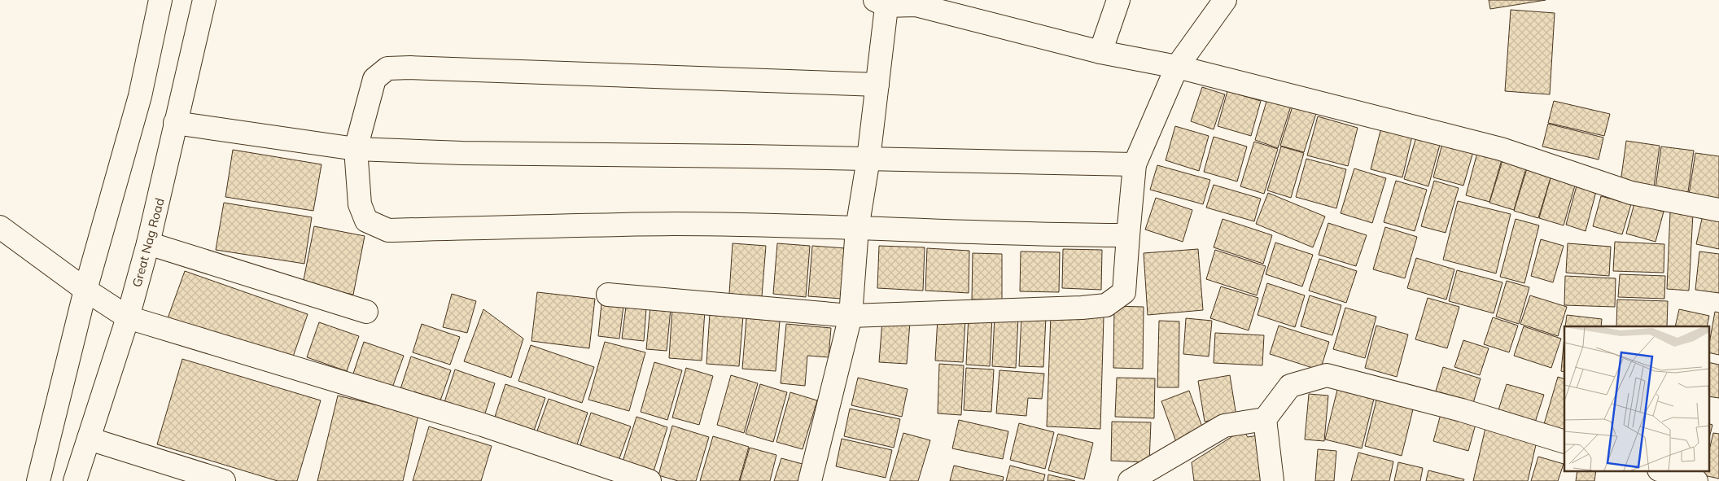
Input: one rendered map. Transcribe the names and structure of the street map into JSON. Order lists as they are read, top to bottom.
{
  "streets": {
    "street": ["Great Nag Road"]
  }
}
